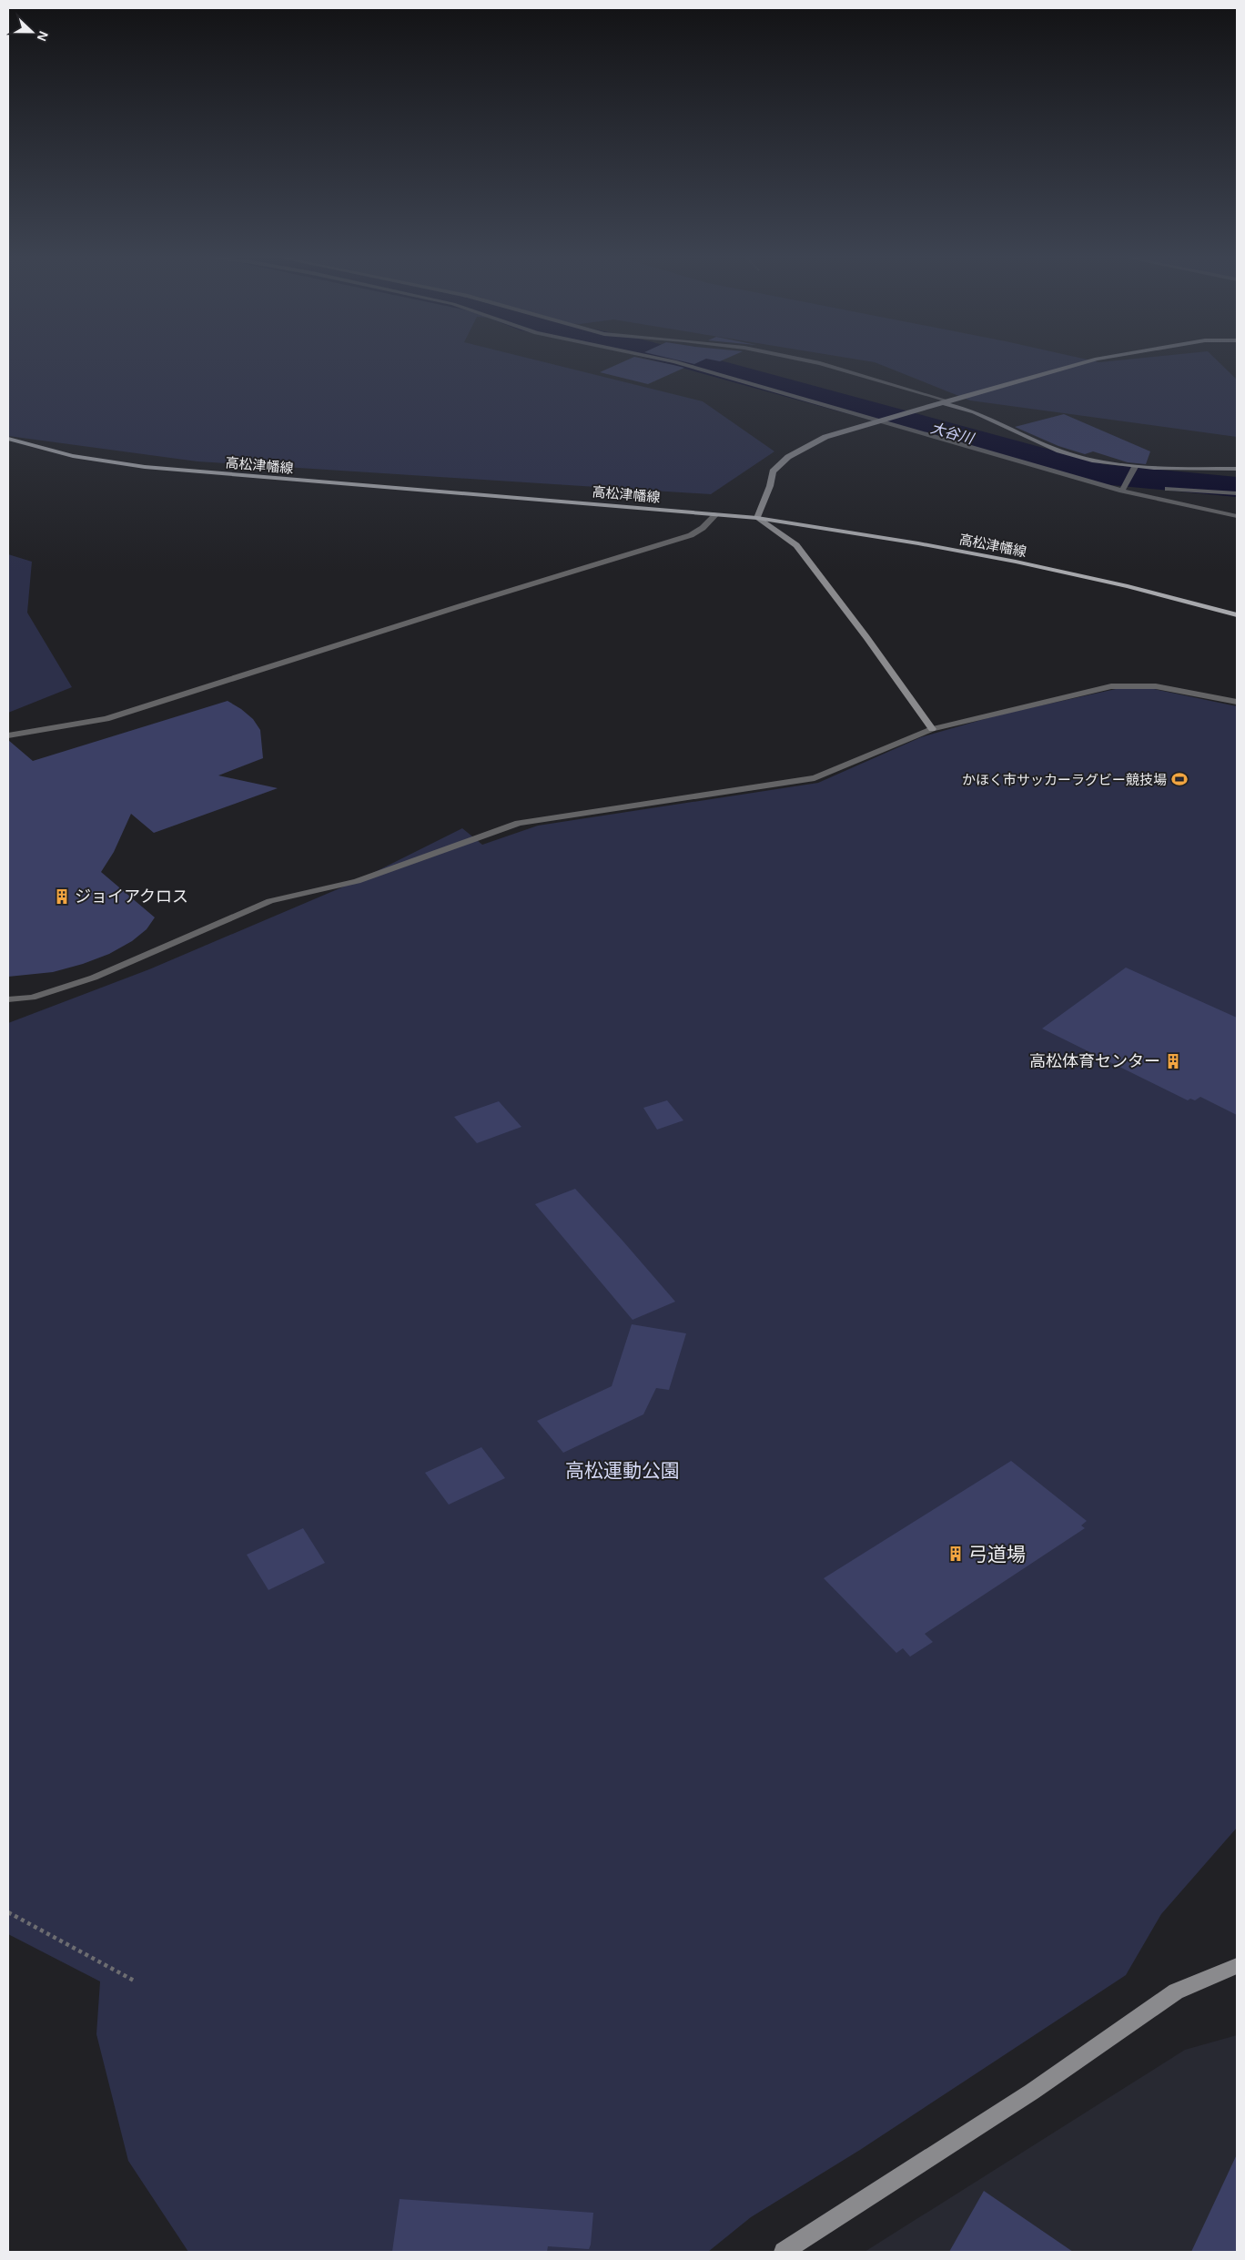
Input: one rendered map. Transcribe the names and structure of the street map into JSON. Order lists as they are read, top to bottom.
{
  "streets": {
    "main road": ["高松津幡線"]
  },
  "water": ["大谷川"],
  "parks": ["高松運動公園"],
  "places": {
    "sports": ["かほく市サッカーラグビー競技場"],
    "building": ["ジョイアクロス", "高松体育センター", "弓道場"]
  },
  "north": "right"
}
